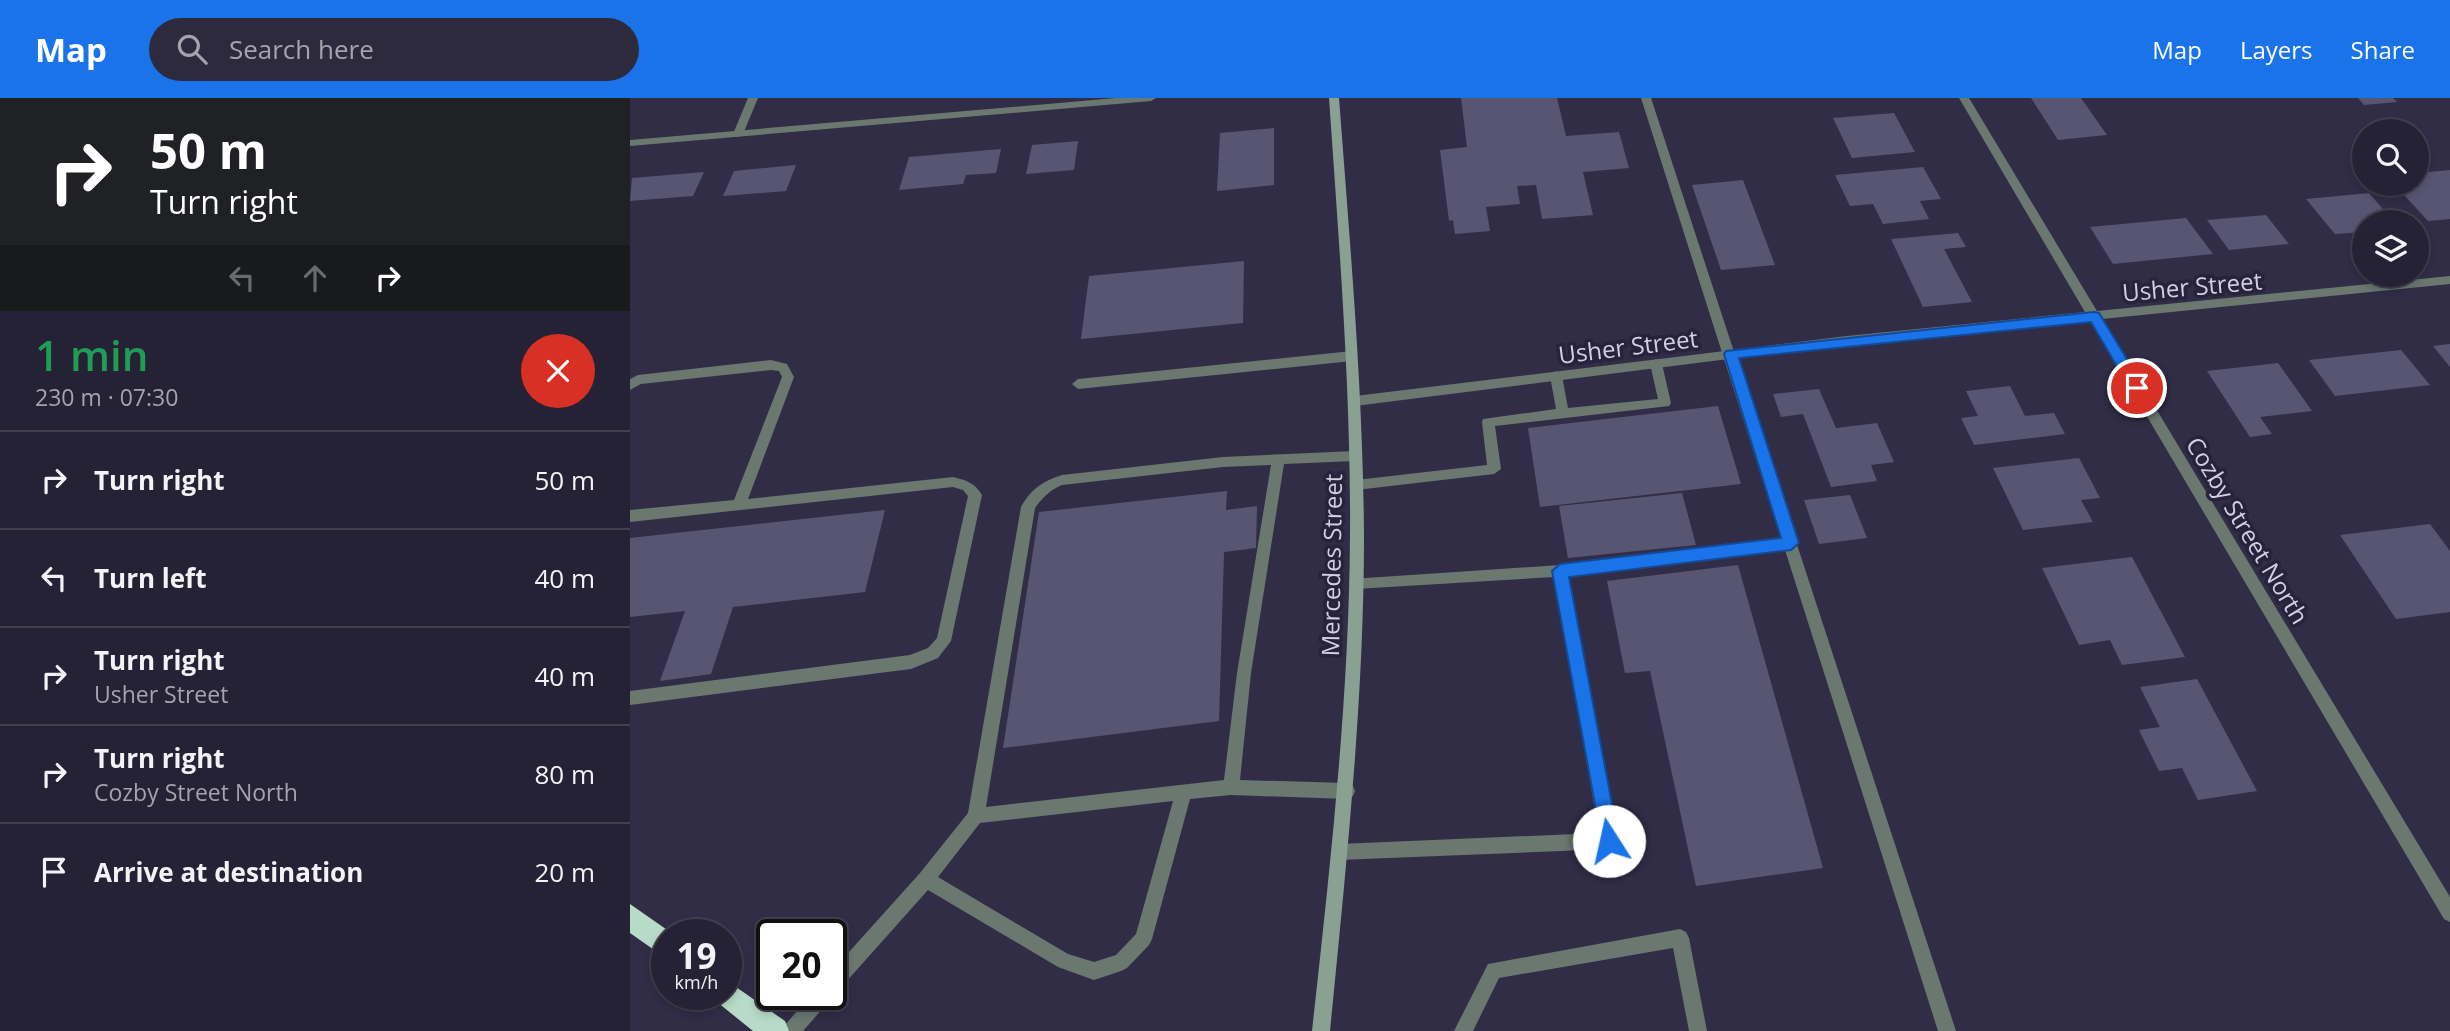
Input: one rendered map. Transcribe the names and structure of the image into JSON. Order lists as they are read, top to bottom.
{
  "streets": {
    "street": ["Usher Street", "Cozby Street North", "Mercedes Street"]
  },
  "crossings": [
    ["Usher Street", "Cozby Street North"],
    ["Usher Street", "Mercedes Street"]
  ],
  "page": {
    "header": "Map",
    "search": "Search here",
    "nav": ["Map", "Layers", "Share"],
    "turn": ["50 m", "Turn right"],
    "heading": ["1 min", "230 m · 07:30"],
    "list": [
      {
        "name": "Turn right",
        "value": "50 m"
      },
      {
        "name": "Turn left",
        "value": "40 m"
      },
      {
        "name": "Turn right",
        "note": "Usher Street",
        "value": "40 m"
      },
      {
        "name": "Turn right",
        "note": "Cozby Street North",
        "value": "80 m"
      },
      {
        "name": "Arrive at destination",
        "value": "20 m"
      }
    ],
    "speed": "19 km/h",
    "limit": "20"
  }
}
